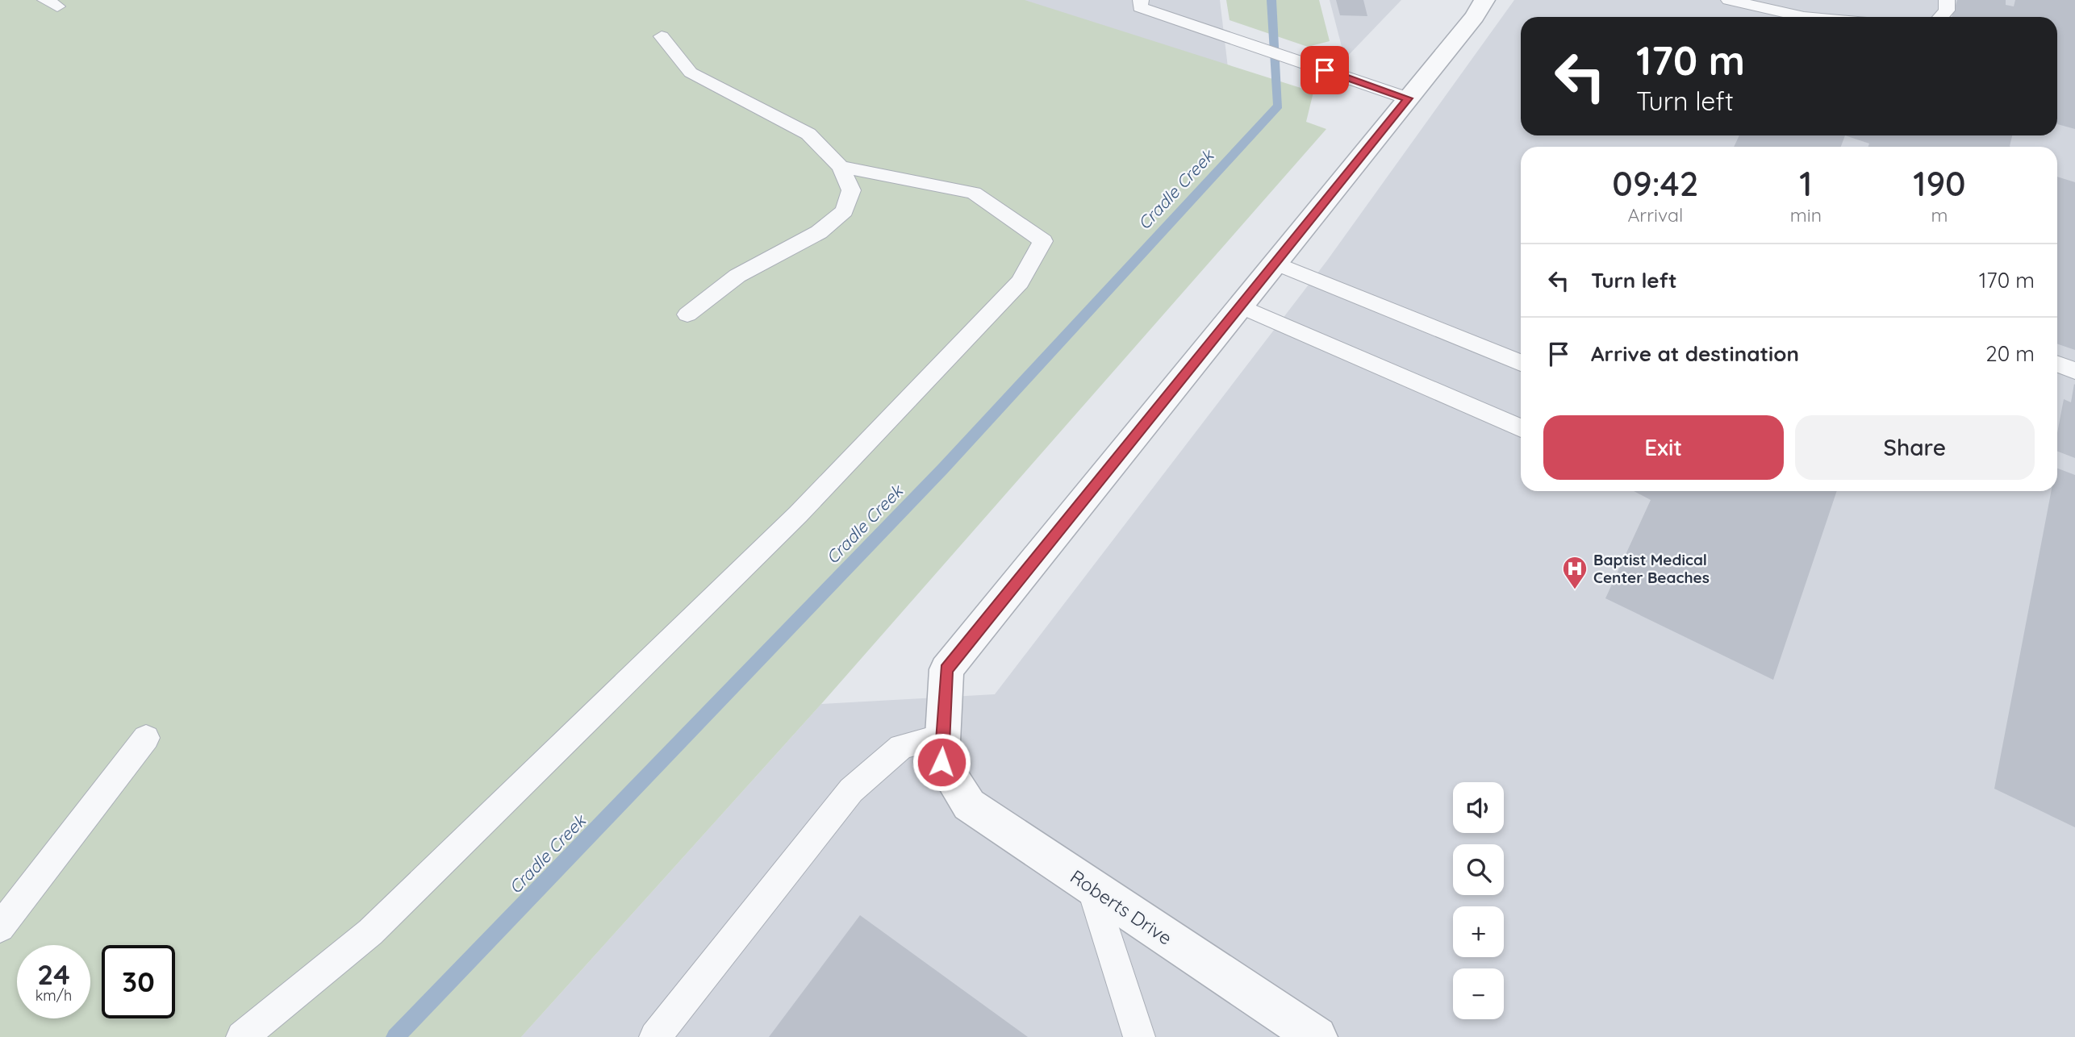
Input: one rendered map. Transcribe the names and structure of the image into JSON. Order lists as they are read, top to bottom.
{
  "streets": {
    "street": ["Roberts Drive"]
  },
  "water": ["Cradle Creek"],
  "places": {
    "hospital": ["Baptist Medical Center Beaches"]
  },
  "page": {
    "turn": ["170 m", "Turn left"],
    "eta": [
      "09:42",
      "Arrival",
      "1",
      "min",
      "190",
      "m"
    ],
    "list": [
      {
        "name": "Turn left",
        "value": "170 m"
      },
      {
        "name": "Arrive at destination",
        "value": "20 m"
      }
    ],
    "buttons": ["Exit", "Share"],
    "map_buttons": ["+", "−"],
    "speed": "24 km/h",
    "limit": "30"
  }
}
